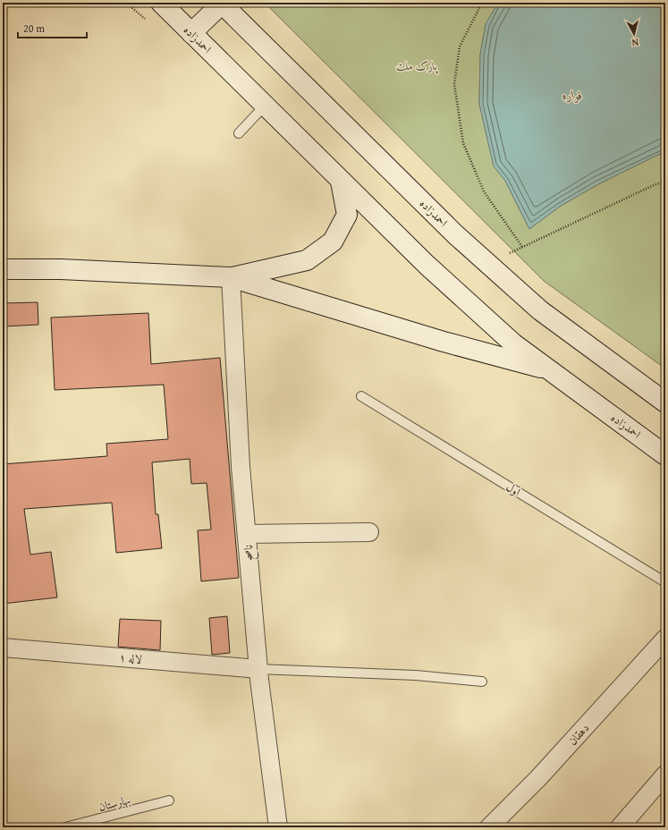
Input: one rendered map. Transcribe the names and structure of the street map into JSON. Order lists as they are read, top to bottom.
{
  "streets": {
    "main road": ["احمدزاده"],
    "street": ["ناصح", "لاله ۱", "دهقان"],
    "lane": ["اول", "بهارستان"]
  },
  "crossings": [
    ["احمدزاده", "ناصح"],
    ["ناصح", "لاله ۱"]
  ],
  "water": ["فواره"],
  "parks": ["پارک ملت"],
  "scale_bar": "20 m",
  "north": "bottom"
}
